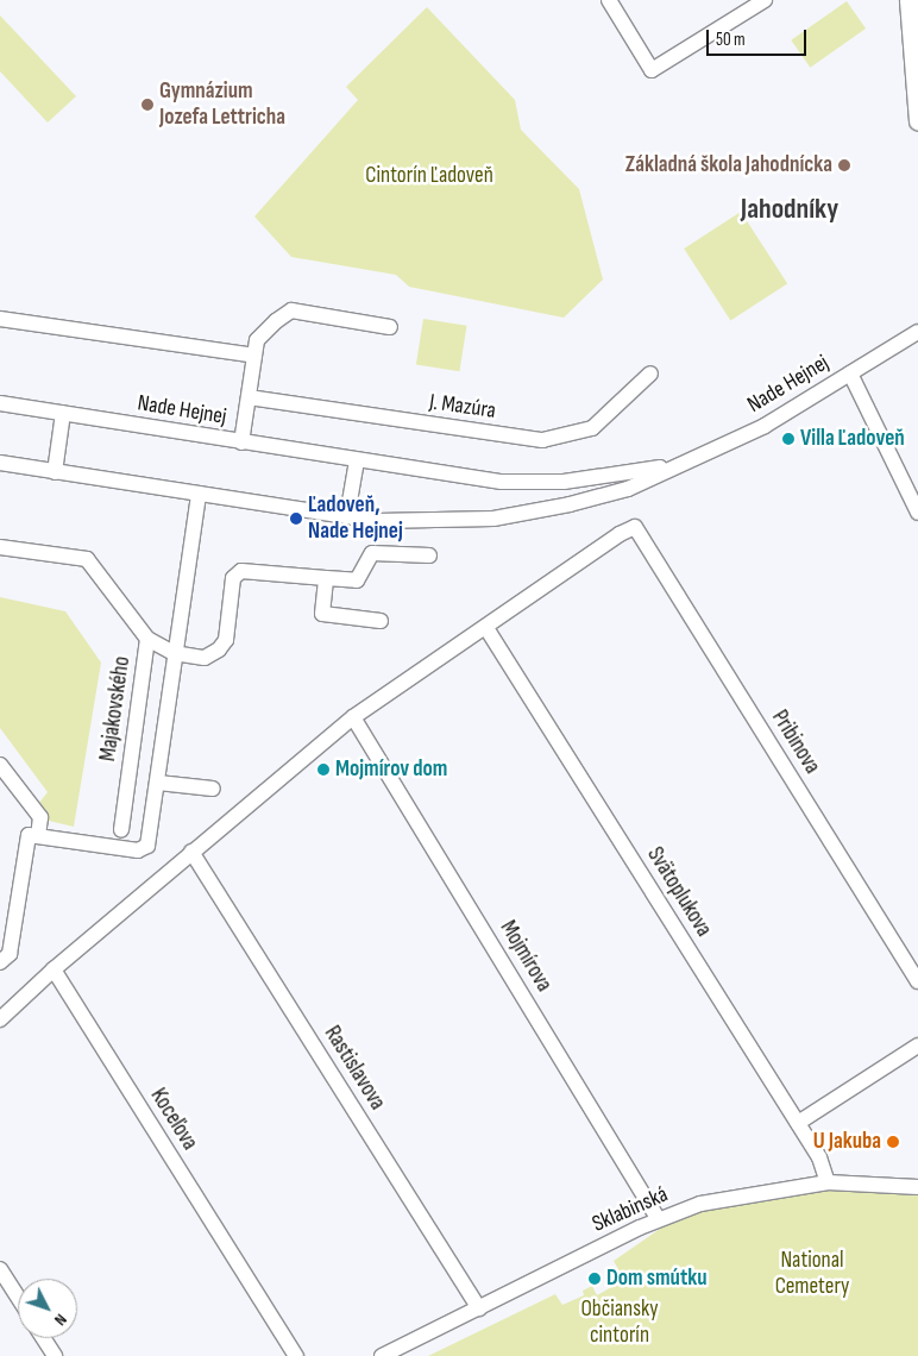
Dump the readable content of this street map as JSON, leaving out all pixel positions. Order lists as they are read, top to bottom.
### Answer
{
  "streets": {
    "street": [
      "Nade Hejnej",
      "J. Mazúra",
      "Majakovského",
      "Pribinova",
      "Svätoplukova",
      "Mojmírova",
      "Rastislavova",
      "Koceľova",
      "Sklabinská"
    ]
  },
  "crossings": [
    ["Pribinova", "Svätoplukova"],
    ["Svätoplukova", "Sklabinská"],
    ["Mojmírova", "Sklabinská"],
    ["Rastislavova", "Sklabinská"]
  ],
  "districts": ["Jahodníky"],
  "parks": ["Cintorín Ľadoveň", "National Cemetery", "Občiansky cintorín"],
  "places": [
    "Gymnázium Jozefa Lettricha",
    "Základná škola Jahodnícka",
    "Villa Ľadoveň",
    "Ľadoveň, Nade Hejnej",
    "Mojmírov dom",
    "U Jakuba",
    "Dom smútku"
  ],
  "scale_bar": "50 m",
  "north": "bottom right"
}
